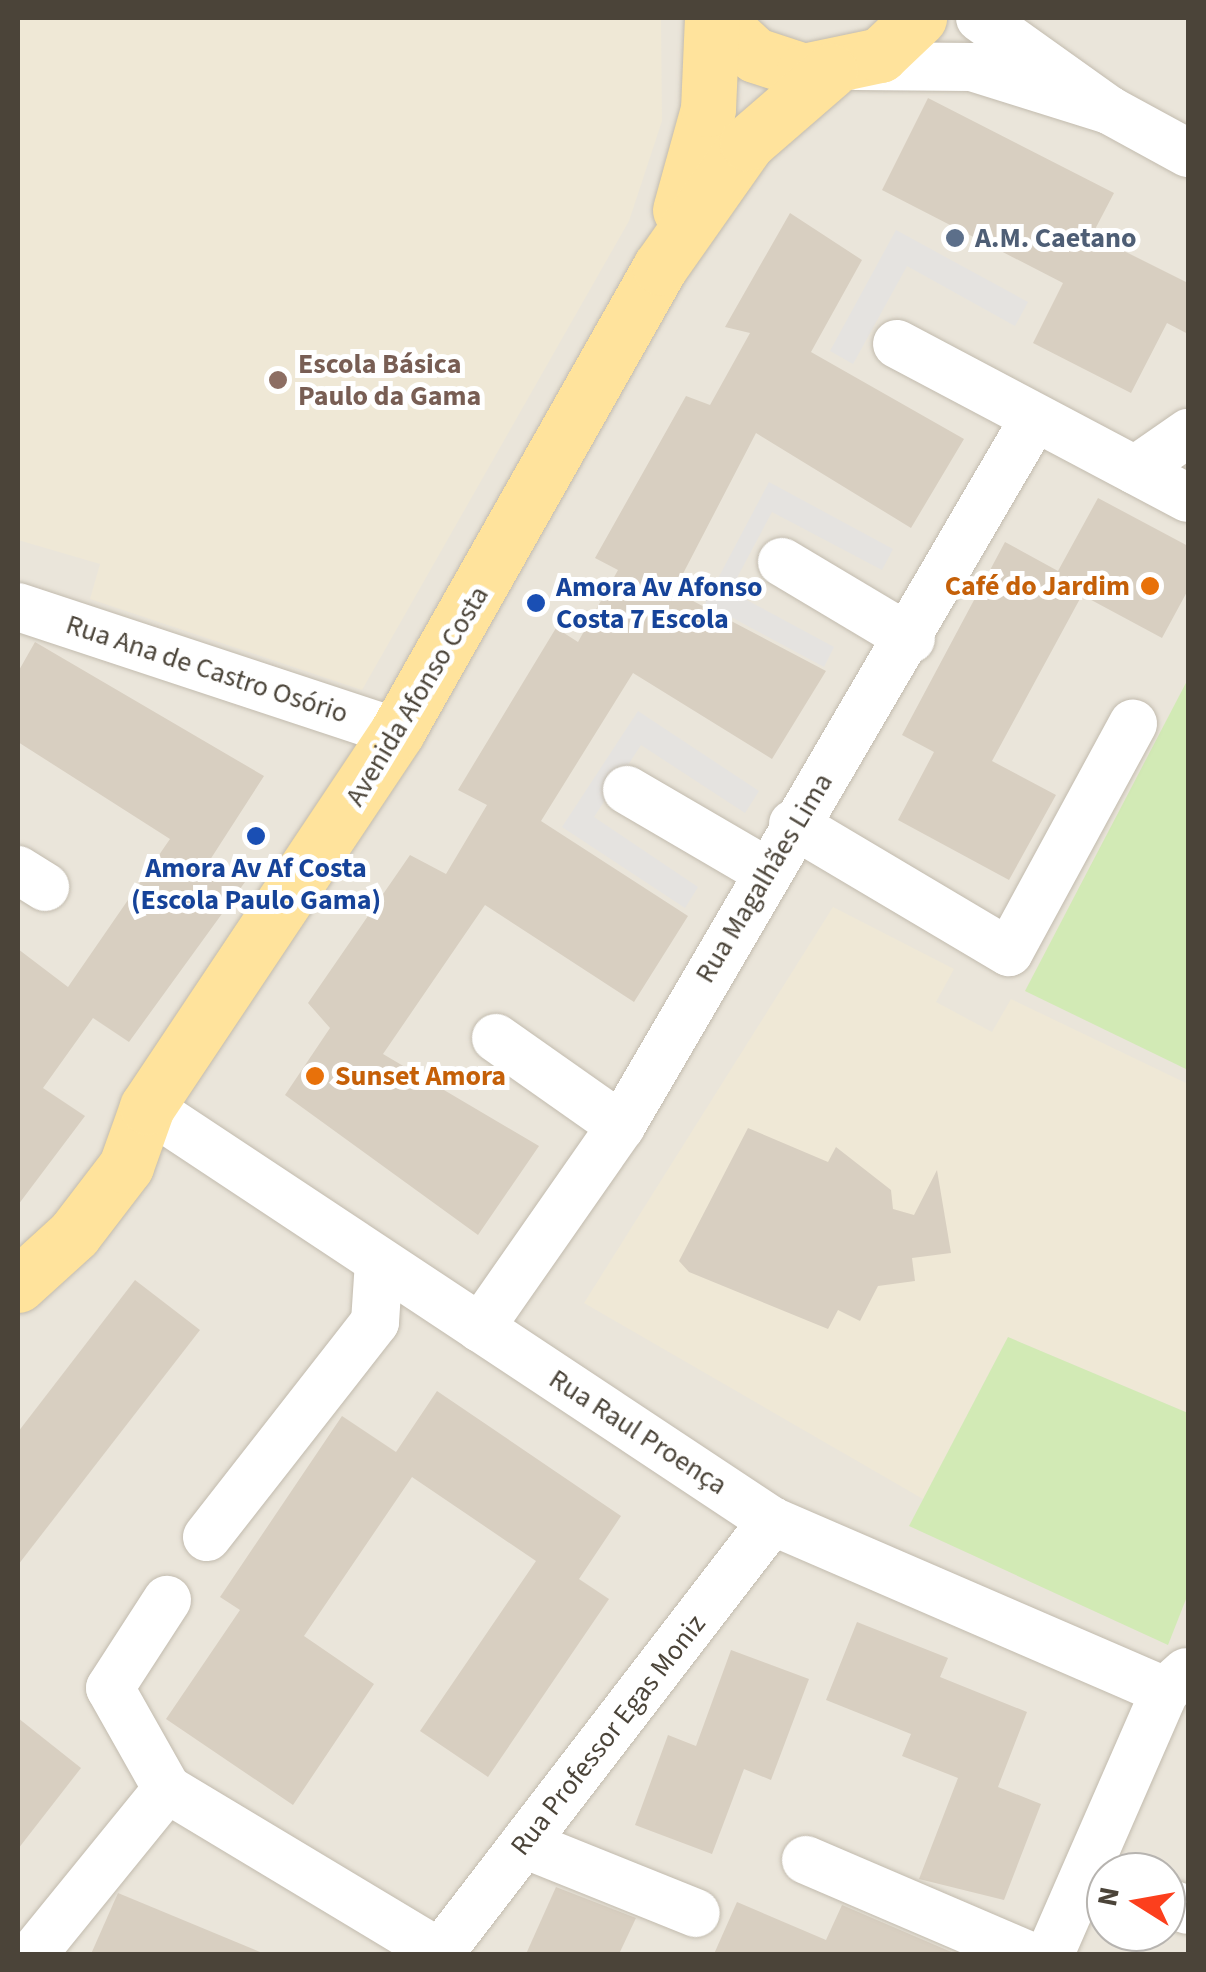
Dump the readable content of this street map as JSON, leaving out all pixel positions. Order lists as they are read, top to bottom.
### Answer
{
  "streets": {
    "main road": ["Avenida Afonso Costa"],
    "street": [
      "Rua Ana de Castro Osório",
      "Rua Magalhães Lima",
      "Rua Raul Proença",
      "Rua Professor Egas Moniz"
    ]
  },
  "crossings": [
    ["Rua Ana de Castro Osório", "Avenida Afonso Costa"],
    ["Avenida Afonso Costa", "Rua Raul Proença"],
    ["Rua Magalhães Lima", "Rua Raul Proença"],
    ["Rua Raul Proença", "Rua Professor Egas Moniz"]
  ],
  "places": [
    "A.M. Caetano",
    "Escola Básica Paulo da Gama",
    "Café do Jardim",
    "Amora Av Afonso Costa 7 Escola",
    "Amora Av Af Costa (Escola Paulo Gama)",
    "Sunset Amora"
  ],
  "north": "left"
}
